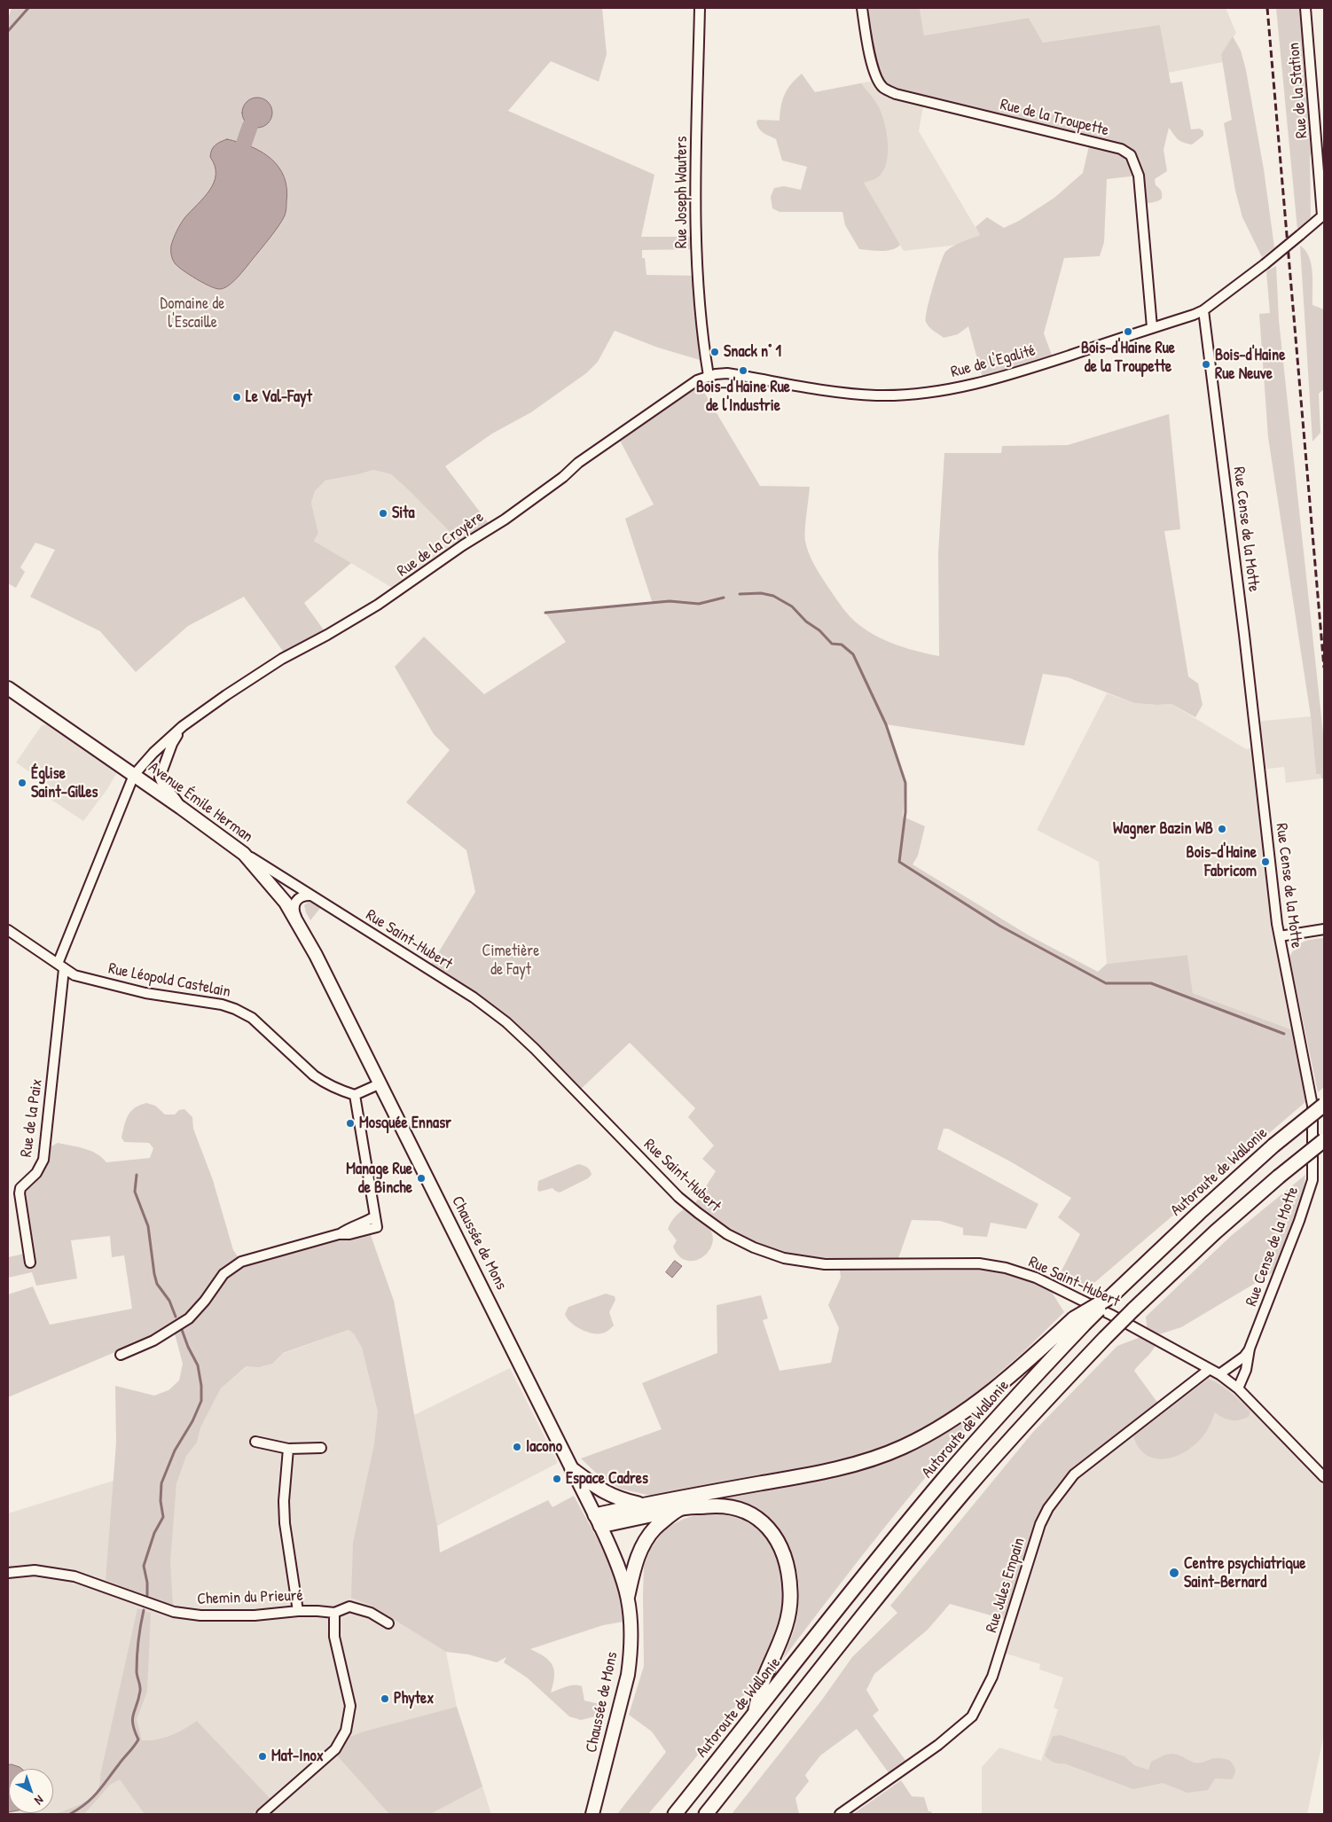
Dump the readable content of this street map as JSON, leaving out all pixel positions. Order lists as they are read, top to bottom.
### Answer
{
  "streets": {
    "highway": ["Autoroute de Wallonie"],
    "main road": ["Avenue Émile Herman", "Chaussée de Mons"],
    "street": [
      "Rue de la Station",
      "Rue de la Troupette",
      "Rue Joseph Wauters",
      "Rue de l'Egalité",
      "Rue Cense de la Motte",
      "Rue de la Croyère",
      "Rue Saint-Hubert",
      "Rue Léopold Castelain",
      "Rue de la Paix",
      "Rue Jules Empain",
      "Chemin du Prieuré"
    ]
  },
  "crossings": [
    ["Rue de la Station", "Rue de l'Egalité"],
    ["Rue de la Troupette", "Rue de l'Egalité"],
    ["Rue Joseph Wauters", "Rue de l'Egalité"],
    ["Rue Joseph Wauters", "Rue de la Croyère"],
    ["Rue de l'Egalité", "Rue Cense de la Motte"],
    ["Rue de l'Egalité", "Rue de la Croyère"],
    ["Rue Cense de la Motte", "Rue Saint-Hubert"],
    ["Rue de la Croyère", "Avenue Émile Herman"],
    ["Rue de la Croyère", "Rue de la Paix"],
    ["Avenue Émile Herman", "Rue Saint-Hubert"],
    ["Avenue Émile Herman", "Rue de la Paix"],
    ["Avenue Émile Herman", "Chaussée de Mons"],
    ["Rue Saint-Hubert", "Rue Jules Empain"],
    ["Rue Léopold Castelain", "Rue de la Paix"]
  ],
  "parks": ["Domaine de l'Escaille", "Cimetière de Fayt"],
  "places": [
    "Bois-d'Haine Rue de la Troupette",
    "Snack n° 1",
    "Bois-d'Haine Rue Neuve",
    "Bois-d'Haine Rue de l'Industrie",
    "Le Val-Fayt",
    "Sita",
    "Église Saint-Gilles",
    "Wagner Bazin WB",
    "Bois-d'Haine Fabricom",
    "Mosquée Ennasr",
    "Manage Rue de Binche",
    "Iacono",
    "Espace Cadres",
    "Centre psychiatrique Saint-Bernard",
    "Phytex",
    "Mat-Inox"
  ],
  "north": "bottom right"
}
